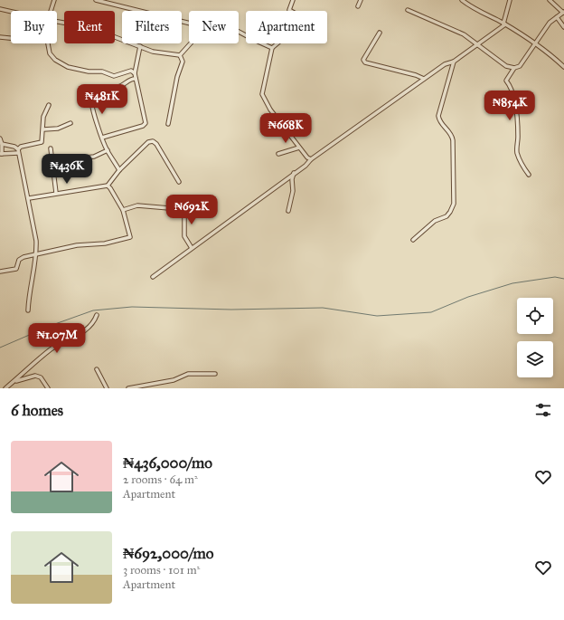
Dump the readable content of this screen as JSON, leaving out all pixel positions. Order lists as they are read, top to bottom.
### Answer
{
  "page": {
    "chip": [
      "Buy",
      "Rent",
      "Filters",
      "New",
      "Apartment"
    ],
    "price": [
      "₦481K",
      "₦854K",
      "₦668K",
      "₦436K",
      "₦692K",
      "₦1.07M"
    ],
    "heading": "6 homes",
    "list": [
      {
        "name": "₦436,000/mo",
        "note": "2 rooms · 64 m² · Apartment"
      },
      {
        "name": "₦692,000/mo",
        "note": "3 rooms · 101 m² · Apartment"
      }
    ]
  }
}
